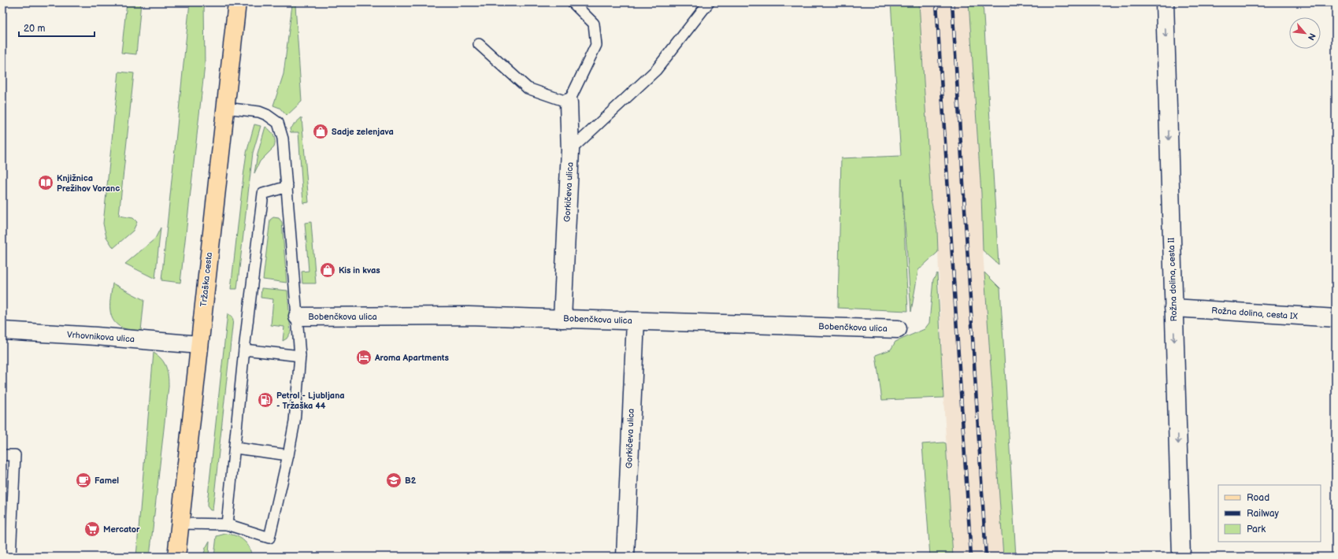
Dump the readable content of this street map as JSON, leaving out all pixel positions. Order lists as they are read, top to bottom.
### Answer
{
  "streets": {
    "main road": ["Tržaška cesta"],
    "street": [
      "Gorkičeva ulica",
      "Rožna dolina, cesta II",
      "Rožna dolina, cesta IX",
      "Bobenčkova ulica",
      "Vrhovnikova ulica"
    ]
  },
  "crossings": [
    ["Gorkičeva ulica", "Bobenčkova ulica"],
    ["Tržaška cesta", "Vrhovnikova ulica"],
    ["Rožna dolina, cesta II", "Rožna dolina, cesta IX"]
  ],
  "one_way": ["Rožna dolina, cesta II"],
  "places": {
    "shop": ["Sadje zelenjava", "Kis in kvas"],
    "library": ["Knjižnica Prežihov Voranc"],
    "hotel": ["Aroma Apartments"],
    "fuel station": ["Petrol - Ljubljana - Tržaška 44"],
    "cafe": ["Famel"],
    "school or university": ["B2"],
    "supermarket": ["Mercator"]
  },
  "legend": ["Road", "Railway", "Park"],
  "scale_bar": "20 m",
  "north": "bottom right"
}
